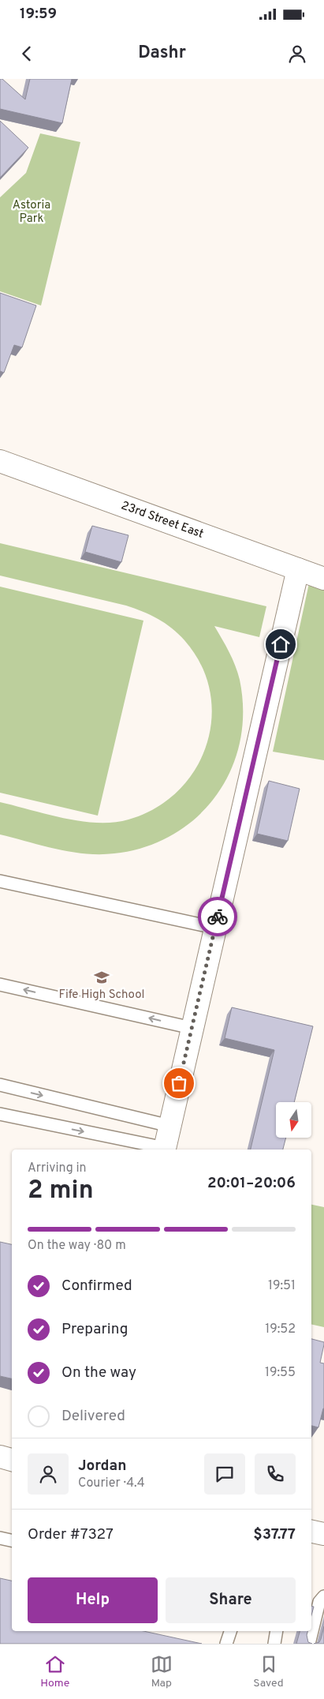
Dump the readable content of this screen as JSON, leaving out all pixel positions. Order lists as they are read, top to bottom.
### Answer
{
  "streets": {
    "street": ["23rd Street East"]
  },
  "parks": ["Astoria Park"],
  "places": {
    "school or university": ["Fife High School"]
  },
  "north": "bottom",
  "page": {
    "status": "19:59",
    "header": "Dashr",
    "heading": ["2 min", "Arriving in", "20:01–20:06"],
    "panel": [
      "Jordan",
      "Courier · 4.4",
      "Order #7327",
      "$37.77"
    ],
    "bar": "On the way · 80 m",
    "list": [
      ["Confirmed", "19:51"],
      ["Preparing", "19:52"],
      ["On the way", "19:55"],
      "Delivered"
    ],
    "buttons": ["Help", "Share"],
    "tabs": ["Home", "Map", "Saved"]
  }
}
